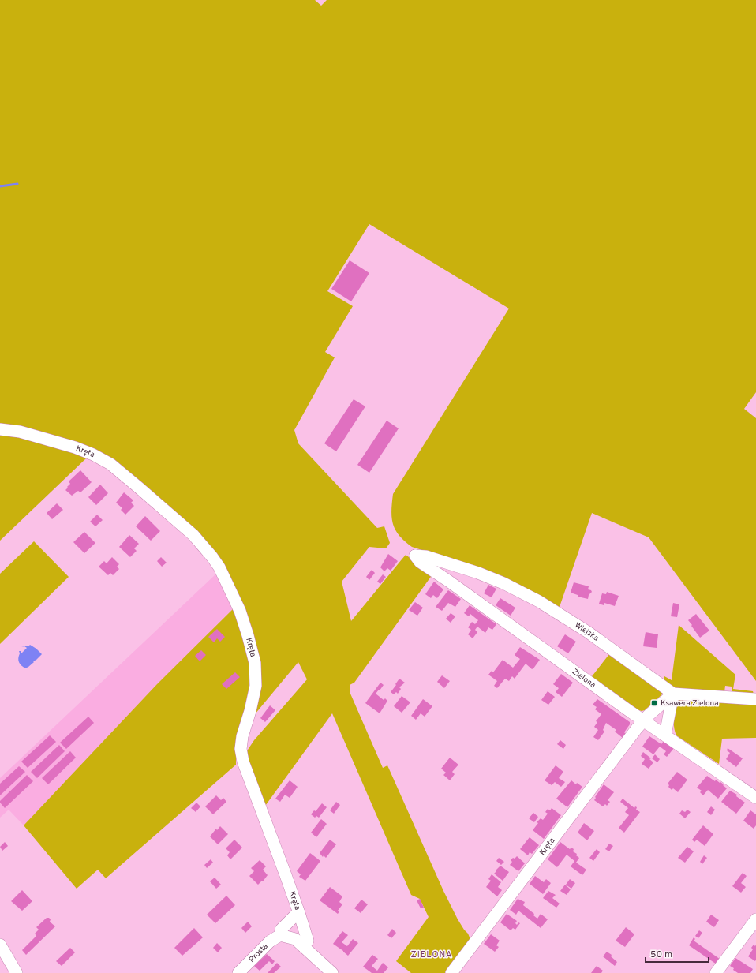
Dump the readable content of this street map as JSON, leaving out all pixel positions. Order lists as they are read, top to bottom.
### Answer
{
  "streets": {
    "street": [
      "Kręta",
      "Wiejska",
      "Zielona",
      "Prosta"
    ]
  },
  "crossings": [
    ["Kręta", "Wiejska"],
    ["Kręta", "Zielona"],
    ["Kręta", "Prosta"],
    ["Wiejska", "Zielona"]
  ],
  "districts": ["ZIELONA"],
  "places": {
    "transit": ["Ksawera Zielona"]
  },
  "scale_bar": "50 m"
}
